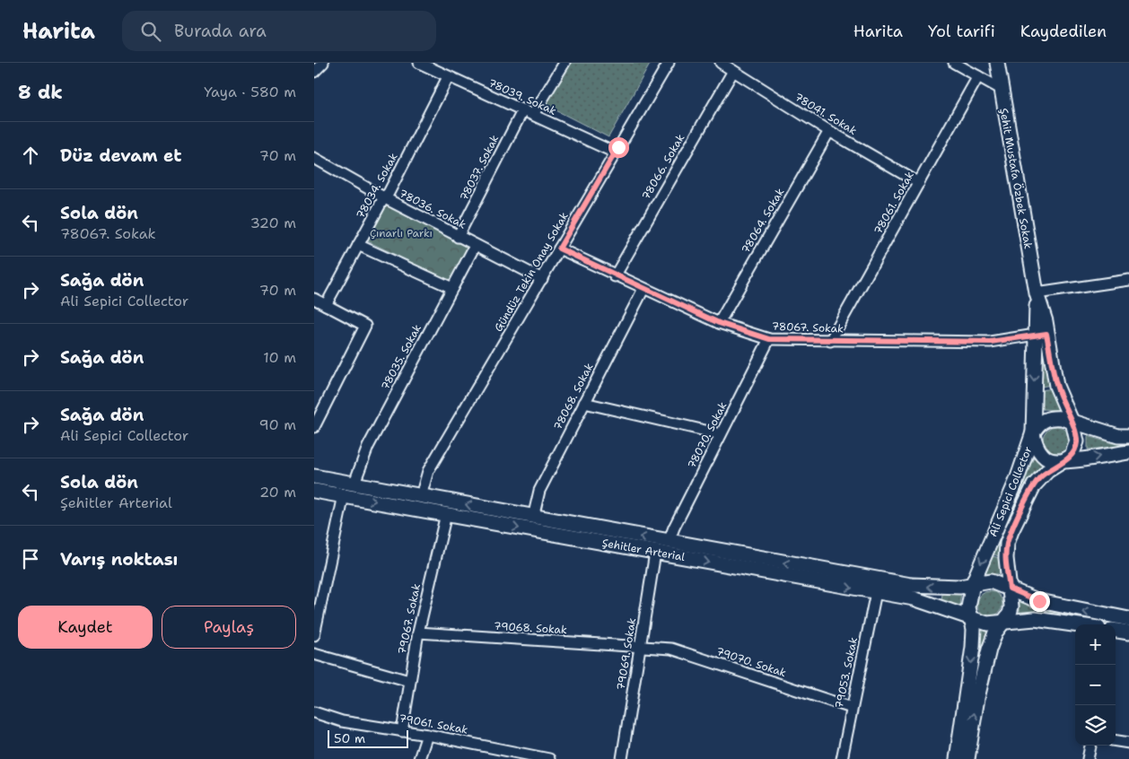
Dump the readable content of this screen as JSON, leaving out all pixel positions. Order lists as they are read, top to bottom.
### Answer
{
  "streets": {
    "main road": ["Şehit Mustafa Özbek Sokak", "Ali Sepici Collector", "Şehitler Arterial"],
    "street": [
      "78039. Sokak",
      "78041. Sokak",
      "78066. Sokak",
      "78037. Sokak",
      "78034. Sokak",
      "78061. Sokak",
      "78036. Sokak",
      "78064. Sokak",
      "Gündüz Tekin Onay Sokak",
      "78067. Sokak",
      "78035. Sokak",
      "78068. Sokak",
      "78070. Sokak",
      "79067. Sokak",
      "79068. Sokak",
      "79069. Sokak",
      "79070. Sokak",
      "79053. Sokak",
      "79061. Sokak"
    ]
  },
  "crossings": [
    ["78039. Sokak", "78037. Sokak"],
    ["78039. Sokak", "78034. Sokak"],
    ["78039. Sokak", "Gündüz Tekin Onay Sokak"],
    ["78041. Sokak", "78066. Sokak"],
    ["78041. Sokak", "78061. Sokak"],
    ["78041. Sokak", "78064. Sokak"],
    ["78066. Sokak", "78067. Sokak"],
    ["78037. Sokak", "78036. Sokak"],
    ["Şehit Mustafa Özbek Sokak", "Ali Sepici Collector"],
    ["78034. Sokak", "78036. Sokak"],
    ["78061. Sokak", "78067. Sokak"],
    ["78036. Sokak", "Gündüz Tekin Onay Sokak"],
    ["78036. Sokak", "78035. Sokak"],
    ["78064. Sokak", "78067. Sokak"],
    ["Gündüz Tekin Onay Sokak", "78067. Sokak"],
    ["Gündüz Tekin Onay Sokak", "Şehitler Arterial"],
    ["78067. Sokak", "78068. Sokak"],
    ["78067. Sokak", "78070. Sokak"],
    ["78067. Sokak", "Ali Sepici Collector"],
    ["78035. Sokak", "Şehitler Arterial"],
    ["78068. Sokak", "Şehitler Arterial"],
    ["78070. Sokak", "Şehitler Arterial"],
    ["Ali Sepici Collector", "Şehitler Arterial"],
    ["Şehitler Arterial", "79067. Sokak"],
    ["Şehitler Arterial", "79069. Sokak"],
    ["Şehitler Arterial", "79053. Sokak"],
    ["79067. Sokak", "79068. Sokak"],
    ["79067. Sokak", "79061. Sokak"],
    ["79068. Sokak", "79069. Sokak"],
    ["79068. Sokak", "79070. Sokak"],
    ["79069. Sokak", "79070. Sokak"],
    ["79070. Sokak", "79053. Sokak"]
  ],
  "parks": ["Çınarlı Parkı"],
  "scale_bar": "50 m",
  "page": {
    "header": "Harita",
    "search": "Burada ara",
    "nav": ["Harita", "Yol tarifi", "Kaydedilen"],
    "heading": ["8 dk", "Yaya · 580 m"],
    "list": [
      ["Düz devam et", "70 m"],
      ["Sola dön", "78067. Sokak", "320 m"],
      ["Sağa dön", "Ali Sepici Collector", "70 m"],
      ["Sağa dön", "10 m"],
      ["Sağa dön", "Ali Sepici Collector", "90 m"],
      ["Sola dön", "Şehitler Arterial", "20 m"],
      "Varış noktası"
    ],
    "buttons": ["Kaydet", "Paylaş"],
    "map_buttons": ["+", "−"],
    "scale": "50 m"
  }
}
